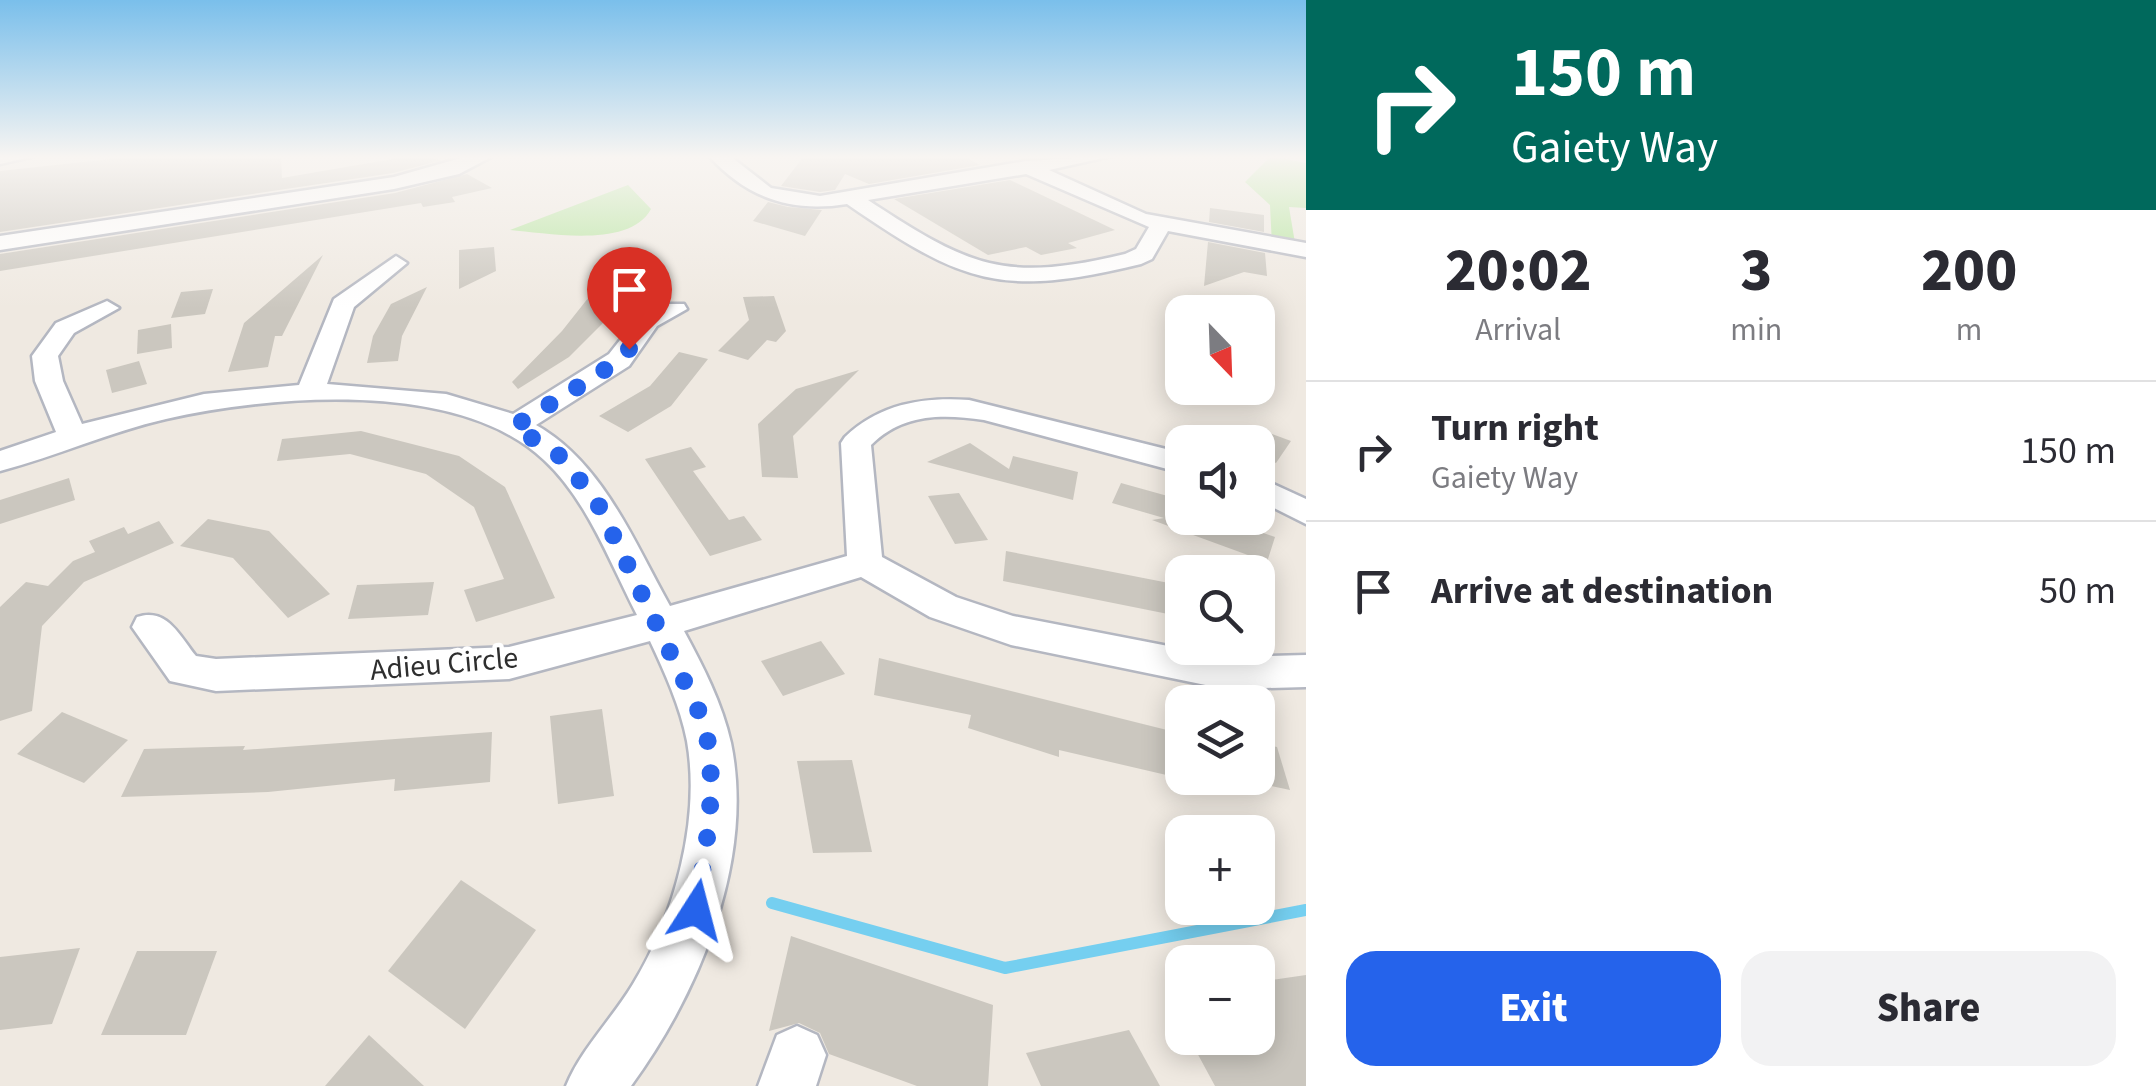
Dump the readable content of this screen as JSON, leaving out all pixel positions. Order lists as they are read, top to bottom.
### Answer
{
  "streets": {
    "street": ["Adieu Circle"]
  },
  "north": "bottom right",
  "page": {
    "turn": ["150 m", "Gaiety Way"],
    "eta": [
      "20:02",
      "Arrival",
      "3",
      "min",
      "200",
      "m"
    ],
    "map_buttons": ["+", "−"],
    "list": [
      {
        "name": "Turn right",
        "note": "Gaiety Way",
        "value": "150 m"
      },
      {
        "name": "Arrive at destination",
        "value": "50 m"
      }
    ],
    "buttons": ["Exit", "Share"]
  }
}
